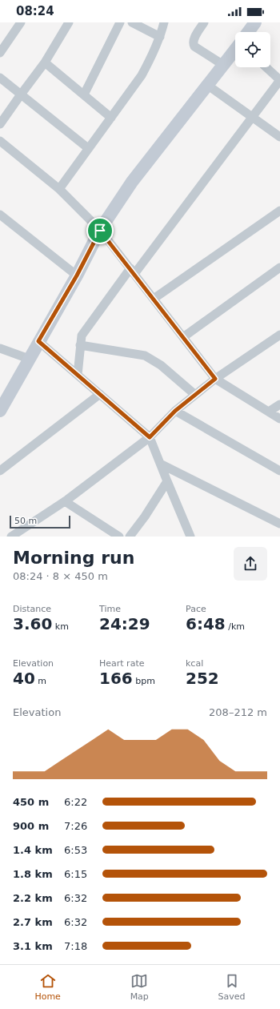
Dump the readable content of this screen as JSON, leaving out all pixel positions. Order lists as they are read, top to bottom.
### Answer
{
  "scale_bar": "50 m",
  "page": {
    "status": "08:24",
    "scale": "50 m",
    "heading": ["Morning run", "08:24 · 8 × 450 m"],
    "stats": [
      ["Distance", "3.60 km"],
      ["Time", "24:29"],
      ["Pace", "6:48 /km"],
      ["Elevation", "40 m"],
      ["Heart rate", "166 bpm"],
      ["kcal", "252"]
    ],
    "chart": ["Elevation", "208–212 m"],
    "list": [
      {
        "name": "450 m",
        "note": "6:22"
      },
      {
        "name": "900 m",
        "note": "7:26"
      },
      {
        "name": "1.4 km",
        "note": "6:53"
      },
      {
        "name": "1.8 km",
        "note": "6:15"
      },
      {
        "name": "2.2 km",
        "note": "6:32"
      },
      {
        "name": "2.7 km",
        "note": "6:32"
      },
      {
        "name": "3.1 km",
        "note": "7:18"
      }
    ],
    "tabs": ["Home", "Map", "Saved"]
  }
}
